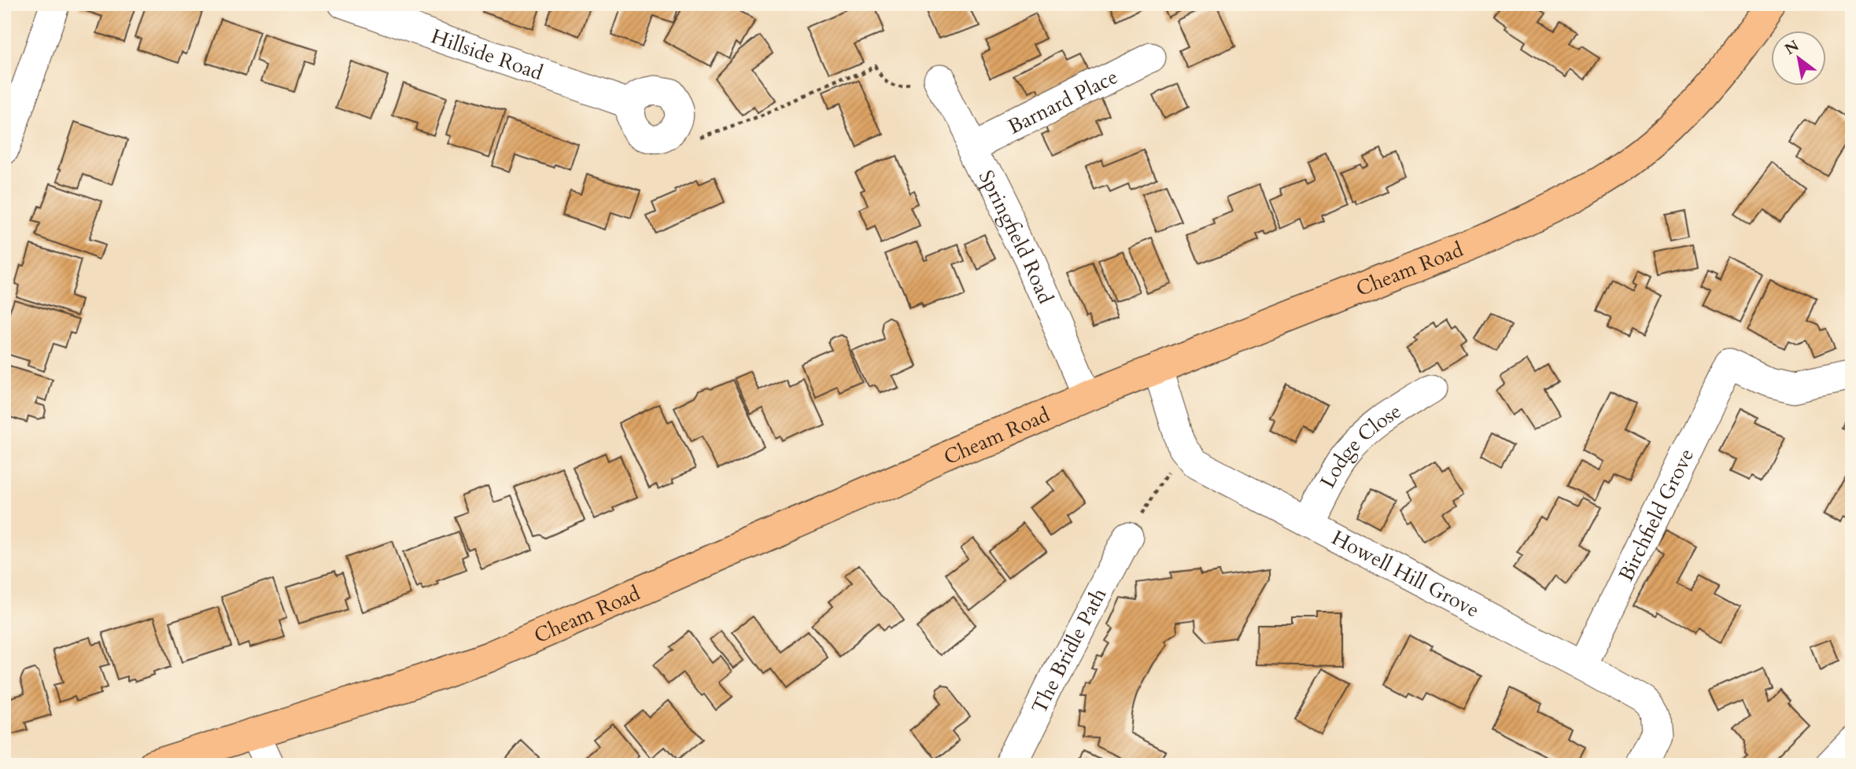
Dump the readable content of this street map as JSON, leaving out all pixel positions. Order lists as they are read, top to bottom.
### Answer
{
  "streets": {
    "highway": ["Cheam Road"],
    "street": [
      "Hillside Road",
      "Barnard Place",
      "Springfield Road",
      "Lodge Close",
      "Birchfield Grove",
      "Howell Hill Grove",
      "The Bridle Path"
    ]
  },
  "crossings": [
    ["Barnard Place", "Springfield Road"],
    ["Springfield Road", "Cheam Road"],
    ["Cheam Road", "Howell Hill Grove"],
    ["Lodge Close", "Howell Hill Grove"],
    ["Birchfield Grove", "Howell Hill Grove"]
  ],
  "north": "top left"
}
